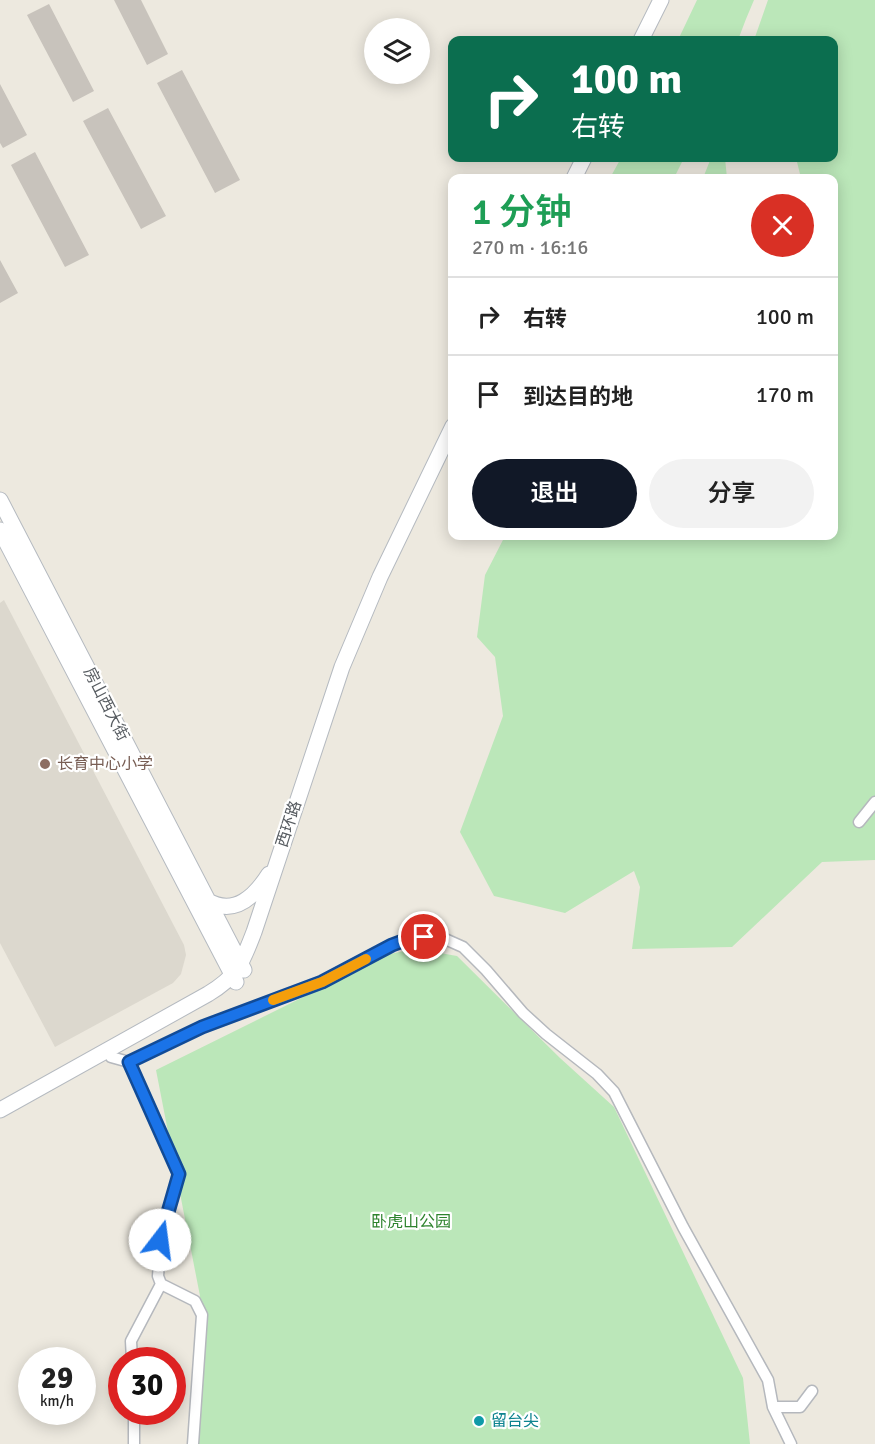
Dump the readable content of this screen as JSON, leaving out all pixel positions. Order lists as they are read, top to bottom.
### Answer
{
  "streets": {
    "main road": ["房山西大街", "西环路"]
  },
  "crossings": [
    ["房山西大街", "西环路"]
  ],
  "parks": ["卧虎山公园"],
  "places": ["长育中心小学", "留台尖"],
  "page": {
    "turn": ["100 m", "右转"],
    "heading": ["1 分钟", "270 m · 16:16"],
    "list": [
      {
        "name": "右转",
        "value": "100 m"
      },
      {
        "name": "到达目的地",
        "value": "170 m"
      }
    ],
    "buttons": ["退出", "分享"],
    "speed": "29 km/h",
    "limit": "30"
  }
}
